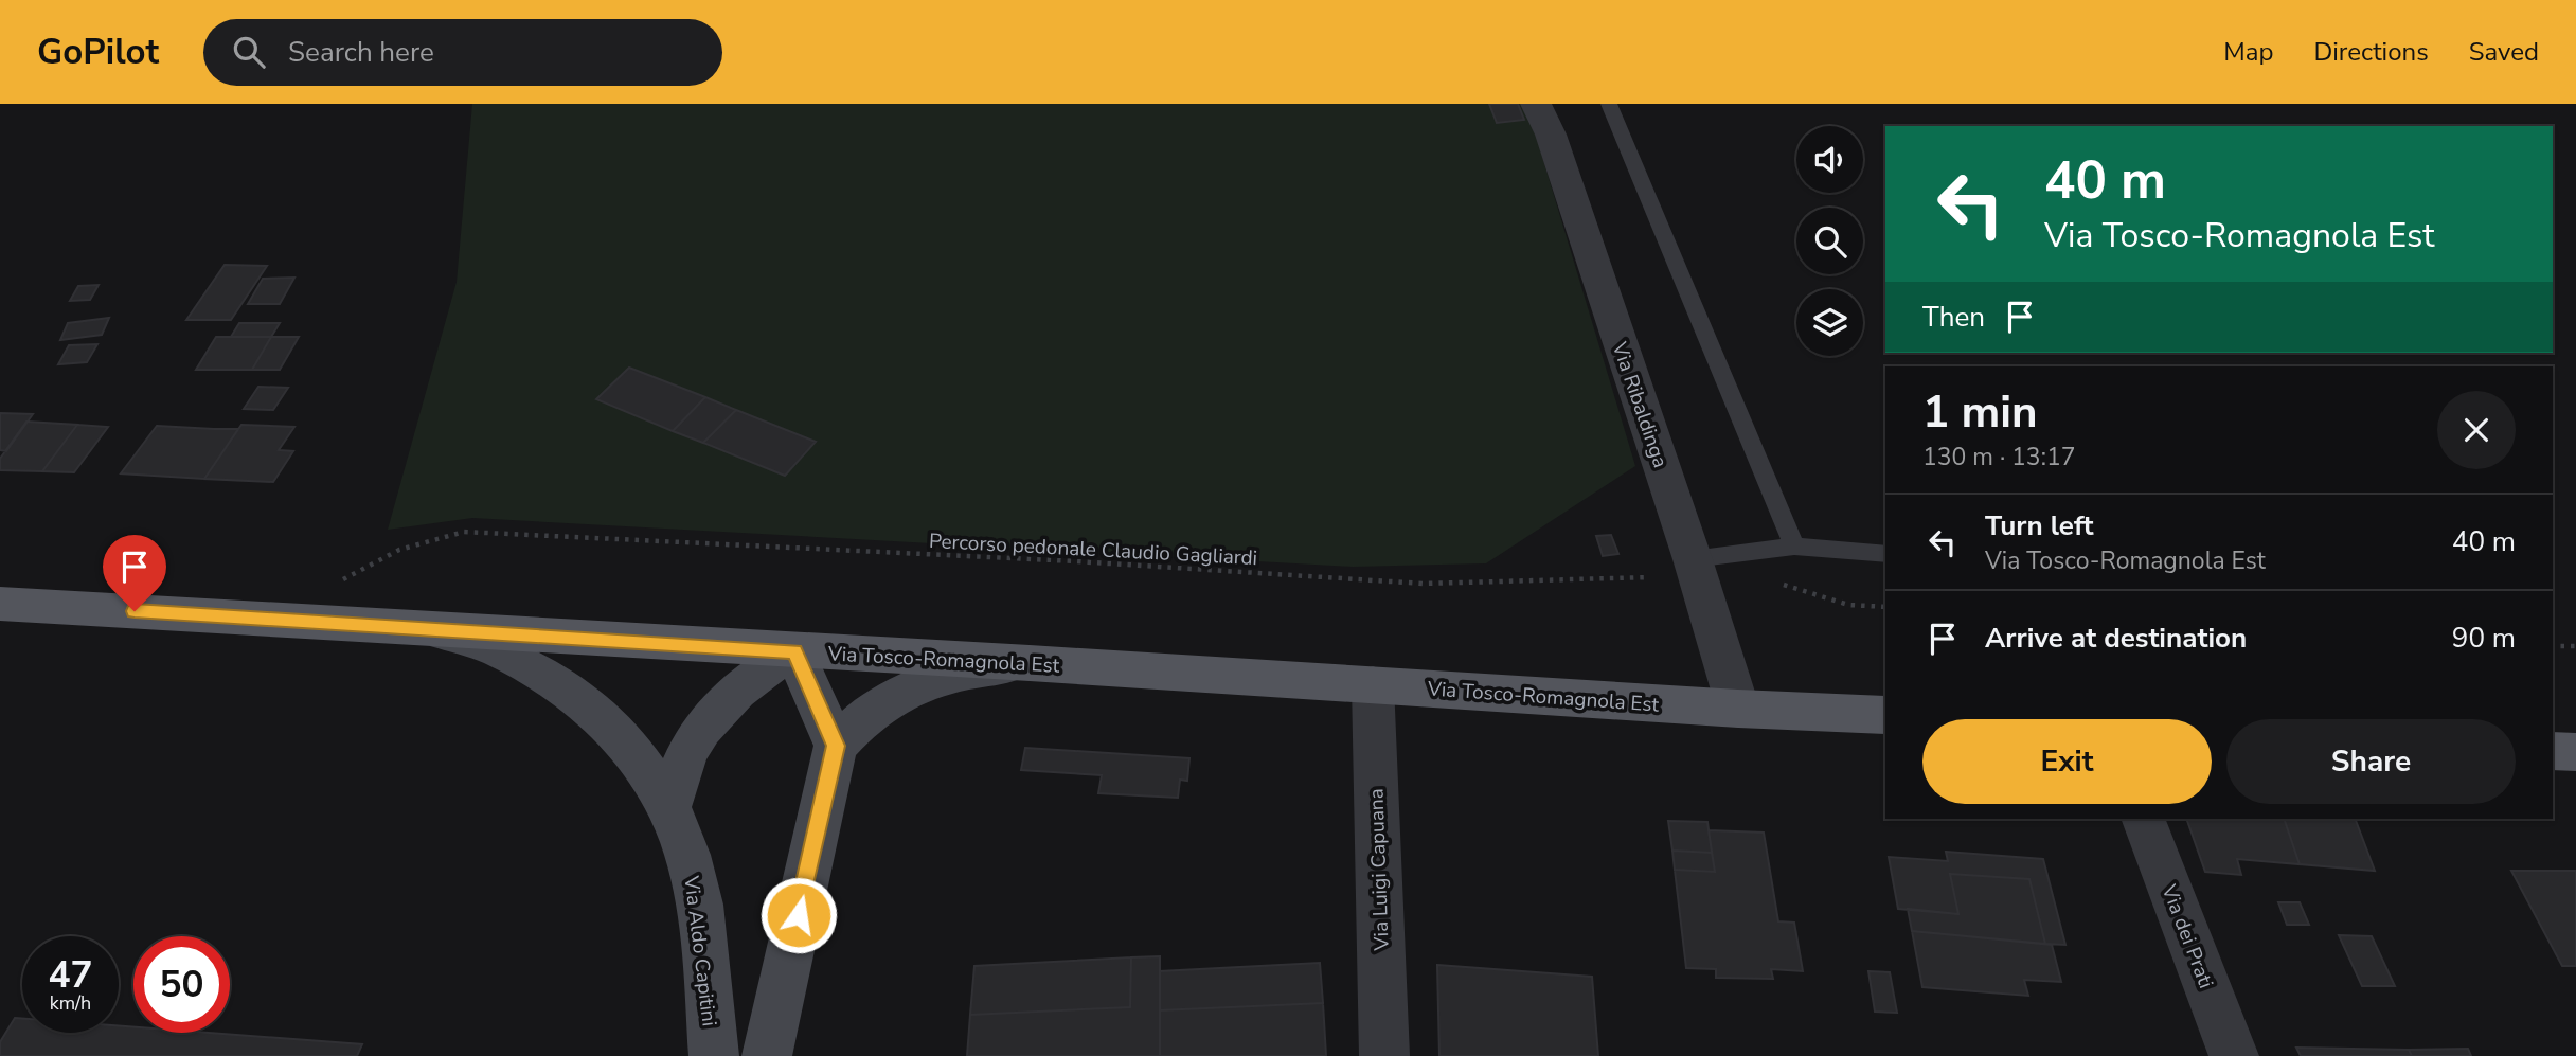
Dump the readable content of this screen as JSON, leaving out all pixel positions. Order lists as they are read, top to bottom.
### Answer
{
  "streets": {
    "main road": ["Via Tosco-Romagnola Est", "Via Aldo Capitini"],
    "street": ["Via Ribaldinga", "Via Luigi Capuana", "Via dei Prati"],
    "path": ["Percorso pedonale Claudio Gagliardi"]
  },
  "crossings": [
    ["Via Ribaldinga", "Percorso pedonale Claudio Gagliardi"],
    ["Via Ribaldinga", "Via Tosco-Romagnola Est"],
    ["Via Tosco-Romagnola Est", "Via Luigi Capuana"],
    ["Via Tosco-Romagnola Est", "Via Aldo Capitini"]
  ],
  "page": {
    "header": "GoPilot",
    "search": "Search here",
    "nav": ["Map", "Directions", "Saved"],
    "turn": ["40 m", "Via Tosco-Romagnola Est"],
    "then": "Then",
    "heading": ["1 min", "130 m · 13:17"],
    "list": [
      {
        "name": "Turn left",
        "note": "Via Tosco-Romagnola Est",
        "value": "40 m"
      },
      {
        "name": "Arrive at destination",
        "value": "90 m"
      }
    ],
    "buttons": ["Exit", "Share"],
    "speed": "47 km/h",
    "limit": "50"
  }
}
